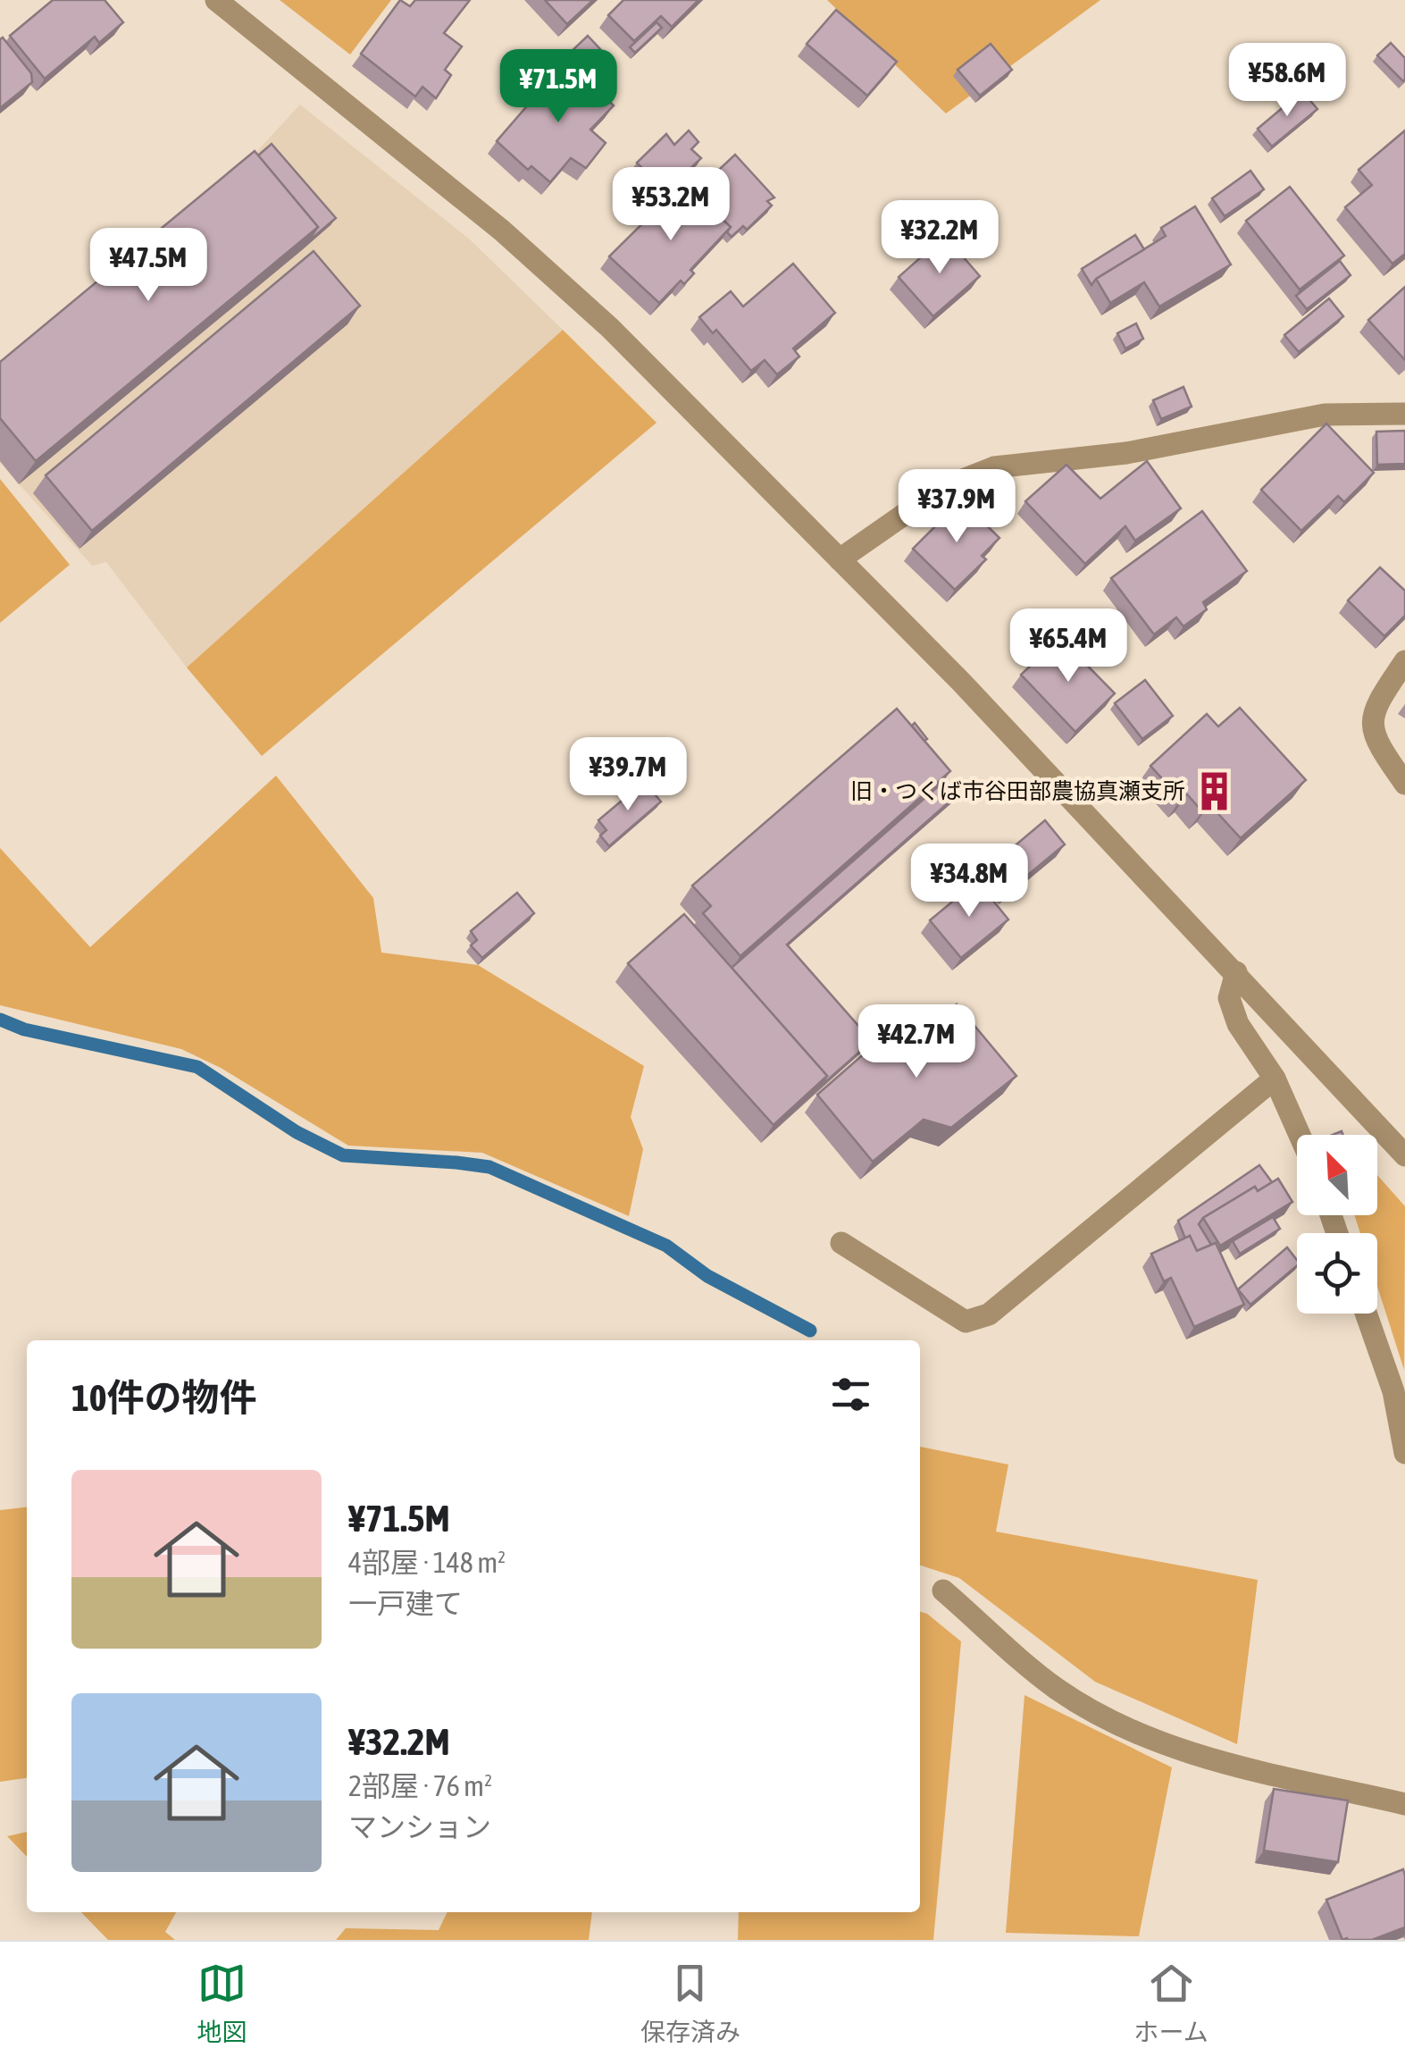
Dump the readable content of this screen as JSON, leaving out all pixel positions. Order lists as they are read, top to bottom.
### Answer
{
  "places": {
    "building": ["旧・つくば市谷田部農協真瀬支所"]
  },
  "north": "top left",
  "page": {
    "price": [
      "¥58.6M",
      "¥71.5M",
      "¥53.2M",
      "¥32.2M",
      "¥47.5M",
      "¥37.9M",
      "¥65.4M",
      "¥39.7M",
      "¥34.8M",
      "¥42.7M"
    ],
    "heading": "10件の物件",
    "list": [
      {
        "name": "¥71.5M",
        "note": "4部屋 · 148 m² · 一戸建て"
      },
      {
        "name": "¥32.2M",
        "note": "2部屋 · 76 m² · マンション"
      }
    ],
    "tabs": ["地図", "保存済み", "ホーム"]
  }
}
